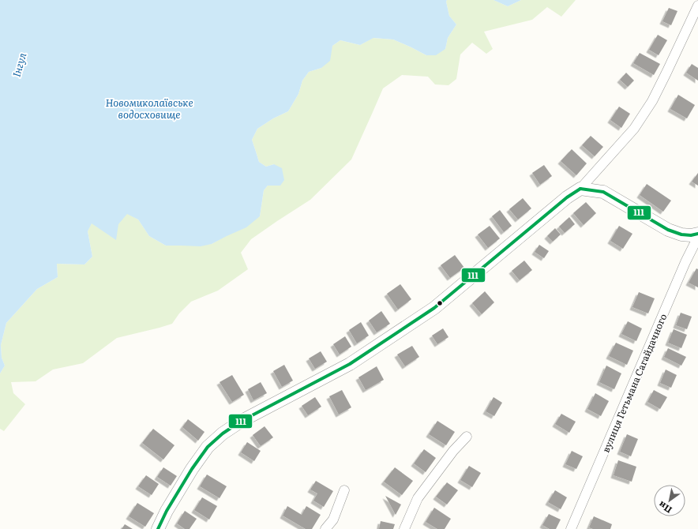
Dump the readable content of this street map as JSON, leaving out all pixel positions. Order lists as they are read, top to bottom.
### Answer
{
  "streets": {
    "street": ["вулиця Гетьмана Сагайдачного"]
  },
  "water": ["Інгул", "Новомиколаївське водосховище"],
  "lines": ["transit line 111"],
  "north": "bottom left"
}
